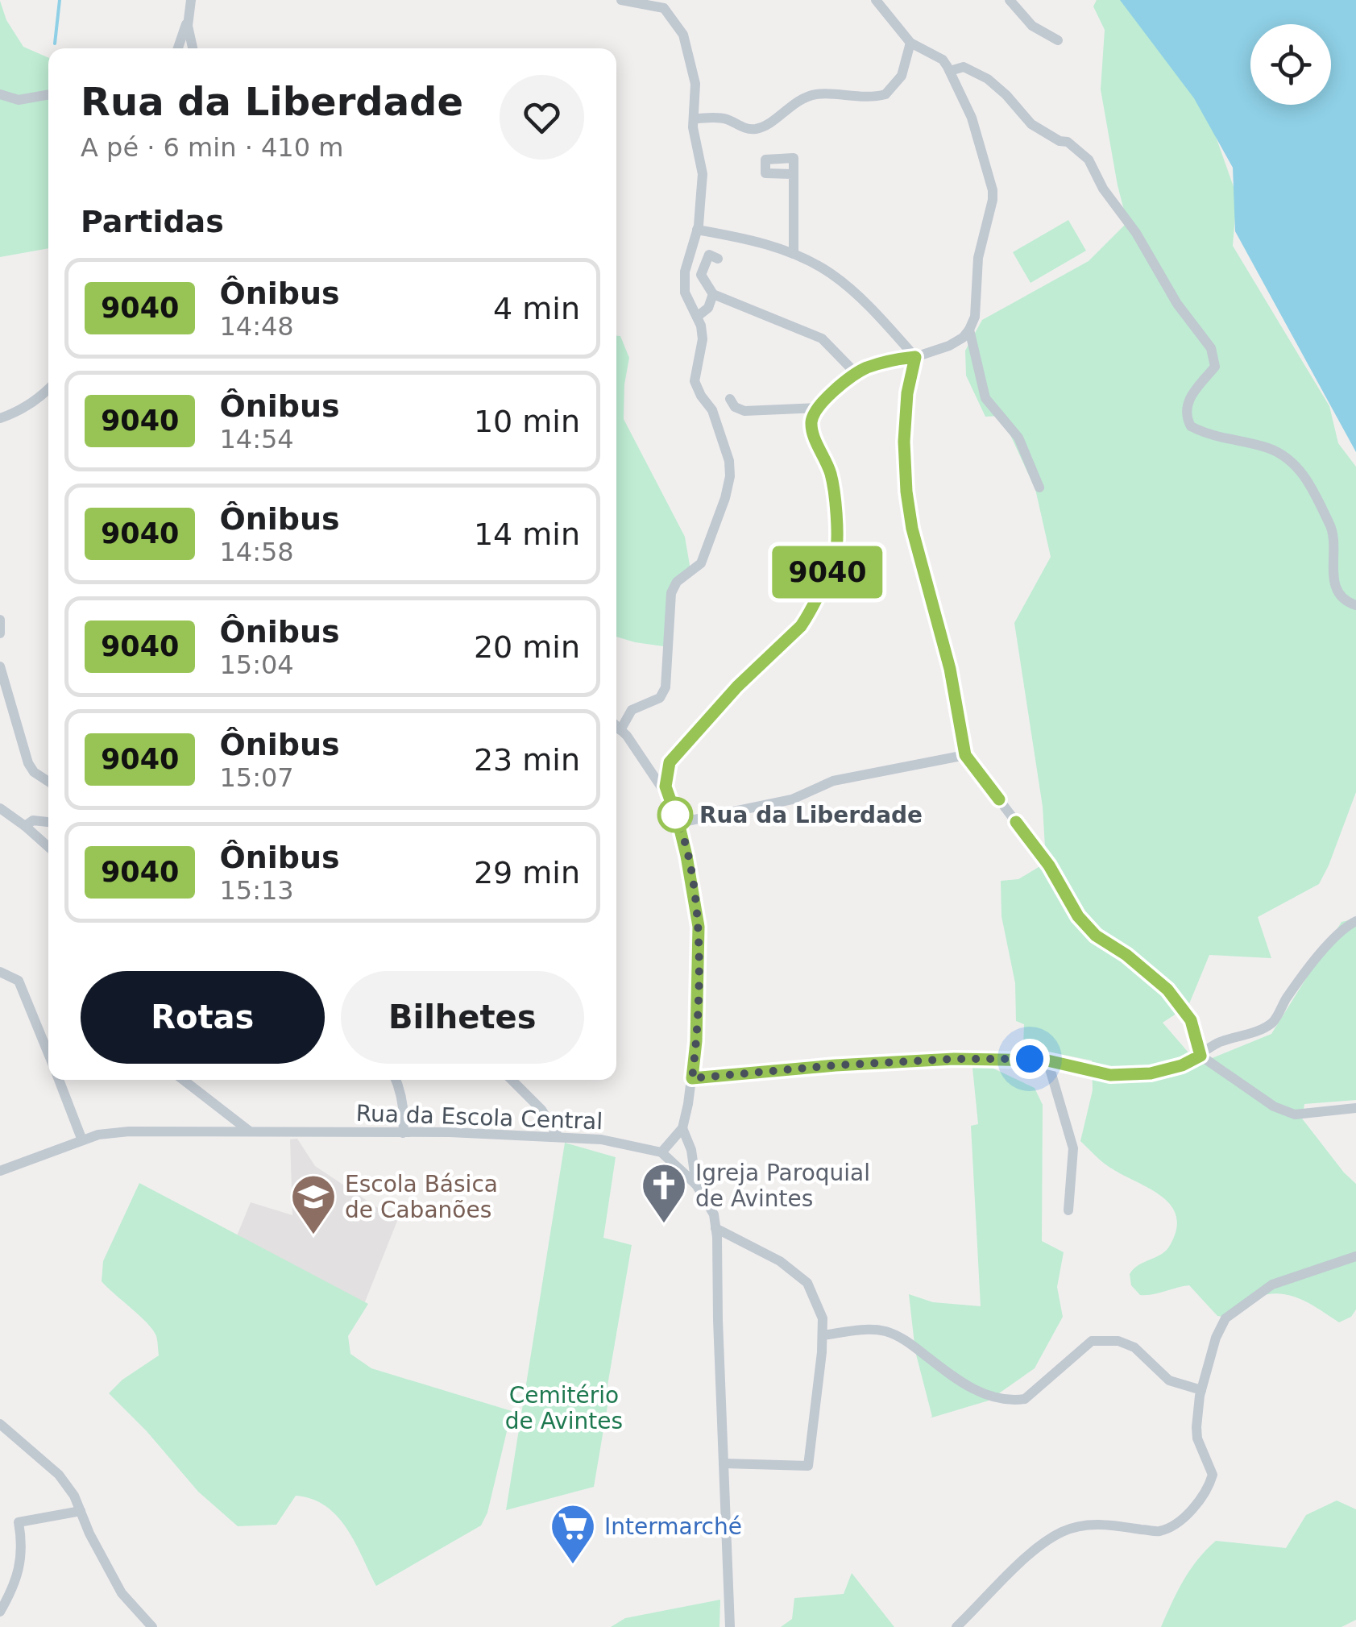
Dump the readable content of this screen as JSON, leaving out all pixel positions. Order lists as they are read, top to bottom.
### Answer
{
  "streets": {
    "street": ["Rua da Escola Central"]
  },
  "parks": ["Cemitério de Avintes"],
  "places": {
    "other": ["Rua da Liberdade"],
    "church": ["Igreja Paroquial de Avintes"],
    "school or university": ["Escola Básica de Cabanões"],
    "supermarket": ["Intermarché"]
  },
  "lines": ["bus line 9040"],
  "page": {
    "on_map": "9040",
    "heading": [
      ["Rua da Liberdade", "A pé · 6 min · 410 m"],
      "Partidas"
    ],
    "list": [
      {
        "mark": "9040",
        "name": "Ônibus",
        "note": "14:48",
        "value": "4 min"
      },
      {
        "mark": "9040",
        "name": "Ônibus",
        "note": "14:54",
        "value": "10 min"
      },
      {
        "mark": "9040",
        "name": "Ônibus",
        "note": "14:58",
        "value": "14 min"
      },
      {
        "mark": "9040",
        "name": "Ônibus",
        "note": "15:04",
        "value": "20 min"
      },
      {
        "mark": "9040",
        "name": "Ônibus",
        "note": "15:07",
        "value": "23 min"
      },
      {
        "mark": "9040",
        "name": "Ônibus",
        "note": "15:13",
        "value": "29 min"
      }
    ],
    "buttons": ["Rotas", "Bilhetes"]
  }
}
